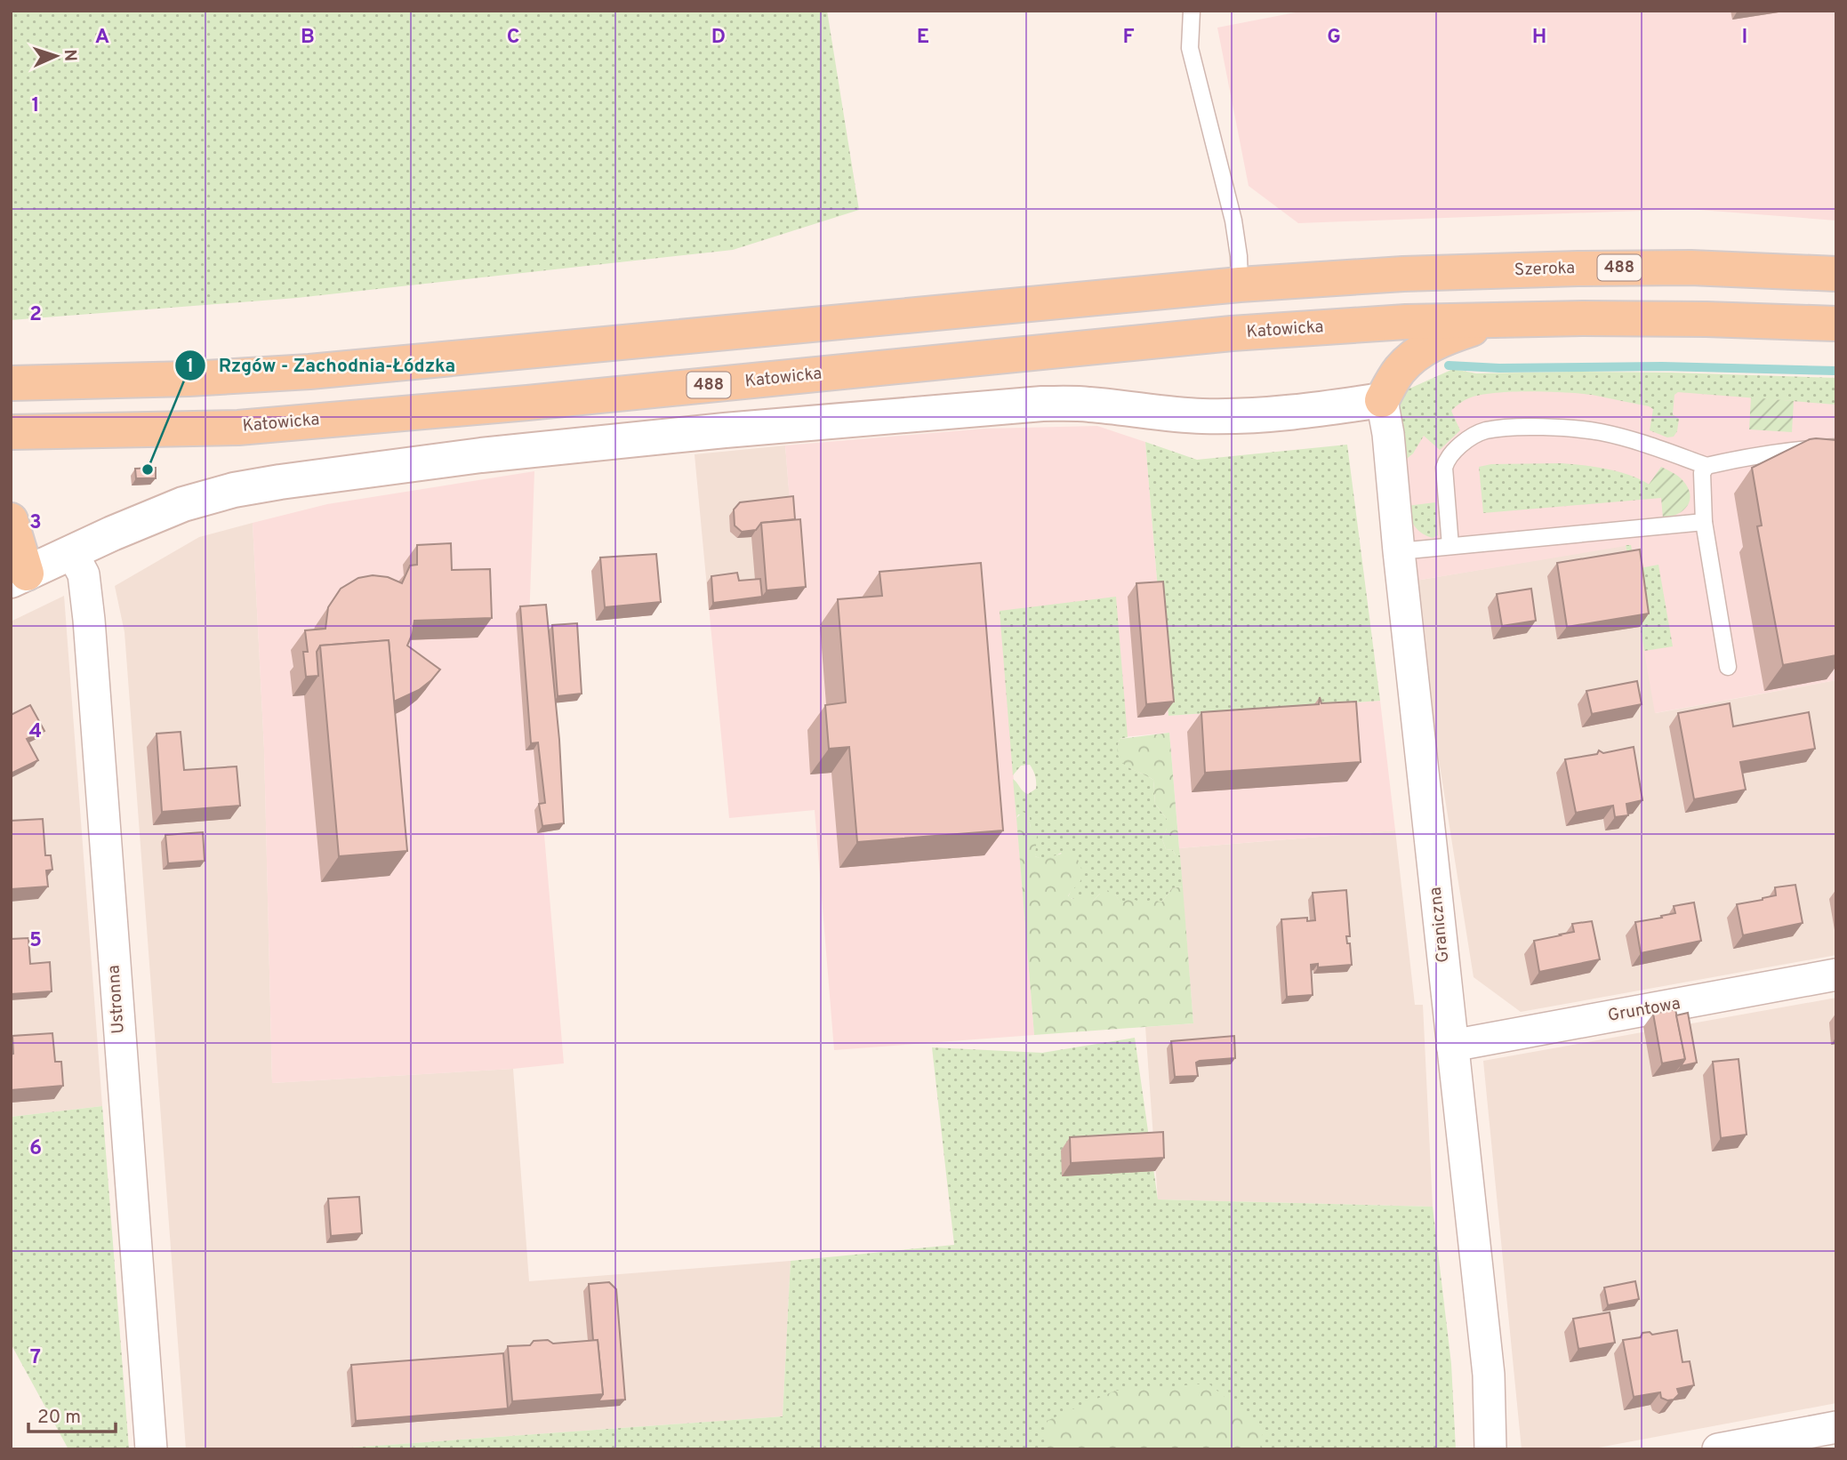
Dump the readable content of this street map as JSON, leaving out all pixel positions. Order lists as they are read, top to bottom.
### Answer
{
  "streets": {
    "main road": ["488", "Szeroka", "Katowicka"],
    "street": ["Graniczna", "Ustronna", "Gruntowa"]
  },
  "crossings": [
    ["488", "Szeroka"],
    ["488", "Katowicka"],
    ["Graniczna", "Gruntowa"]
  ],
  "places": ["Rzgów - Zachodnia-Łódzka"],
  "scale_bar": "20 m",
  "north": "right",
  "grid": {
    "columns": [
      "A",
      "B",
      "C",
      "D",
      "E",
      "F",
      "G",
      "H",
      "I"
    ],
    "rows": [
      "1",
      "2",
      "3",
      "4",
      "5",
      "6",
      "7"
    ]
  }
}
